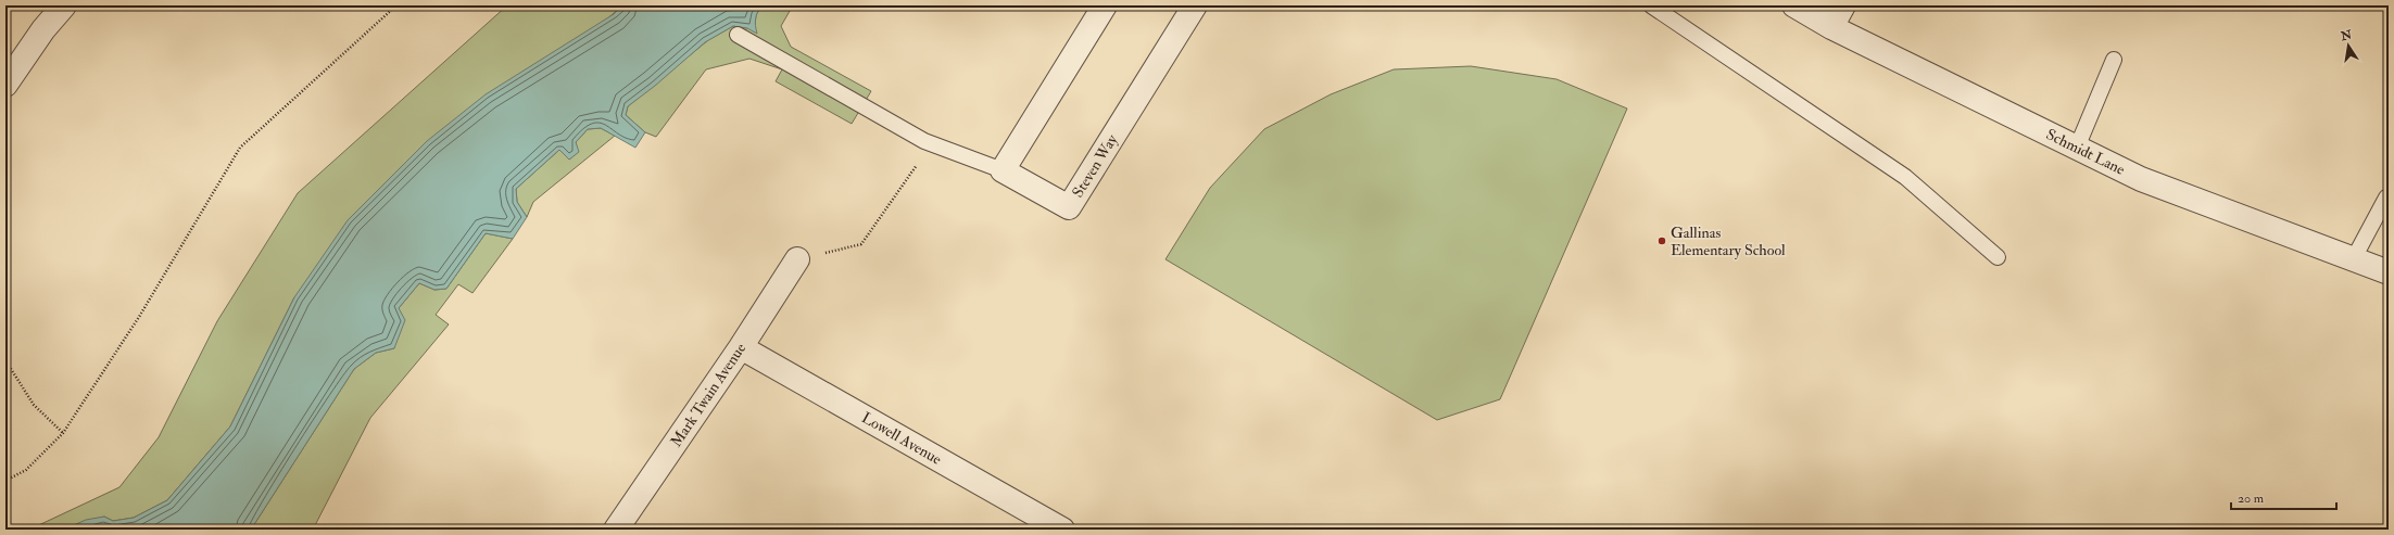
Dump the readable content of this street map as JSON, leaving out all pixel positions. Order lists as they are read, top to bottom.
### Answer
{
  "streets": {
    "street": [
      "Schmidt Lane",
      "Steven Way",
      "Mark Twain Avenue",
      "Lowell Avenue"
    ]
  },
  "crossings": [
    ["Mark Twain Avenue", "Lowell Avenue"]
  ],
  "places": ["Gallinas Elementary School"],
  "scale_bar": "20 m",
  "north": "top"
}
